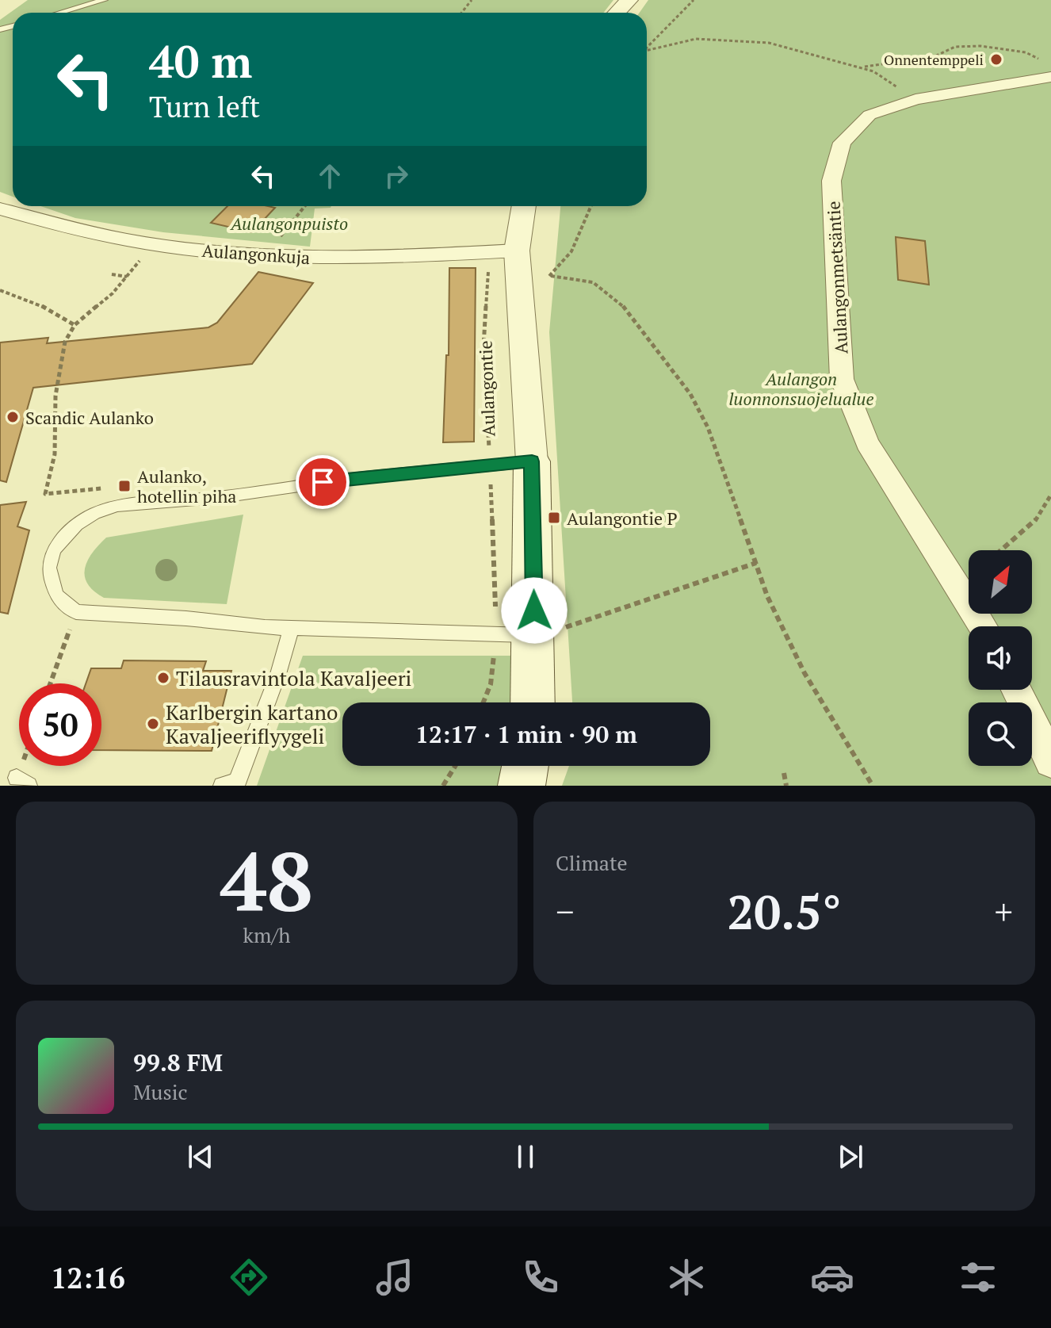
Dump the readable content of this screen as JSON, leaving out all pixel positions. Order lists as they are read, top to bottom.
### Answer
{
  "streets": {
    "street": ["Aulangonkuja", "Aulangonmetsäntie"],
    "path": ["Aulangontie"]
  },
  "crossings": [
    ["Aulangonkuja", "Aulangontie"]
  ],
  "parks": ["Aulangonpuisto", "Aulangon luonnonsuojelualue"],
  "places": {
    "other": [
      "Onnentemppeli",
      "Scandic Aulanko",
      "Tilausravintola Kavaljeeri",
      "Karlbergin kartano Kavaljeeriflyygeli"
    ],
    "transit": ["Aulanko, hotellin piha", "Aulangontie P"]
  },
  "north": "top right",
  "page": {
    "turn": ["40 m", "Turn left"],
    "limit": "50",
    "trip": "12:17 · 1 min · 90 m",
    "tile": [
      ["48", "km/h"],
      "Climate"
    ],
    "heat": ["−", "20.5°", "+"],
    "song": ["99.8 FM", "Music"],
    "tabs": "12:16"
  }
}
